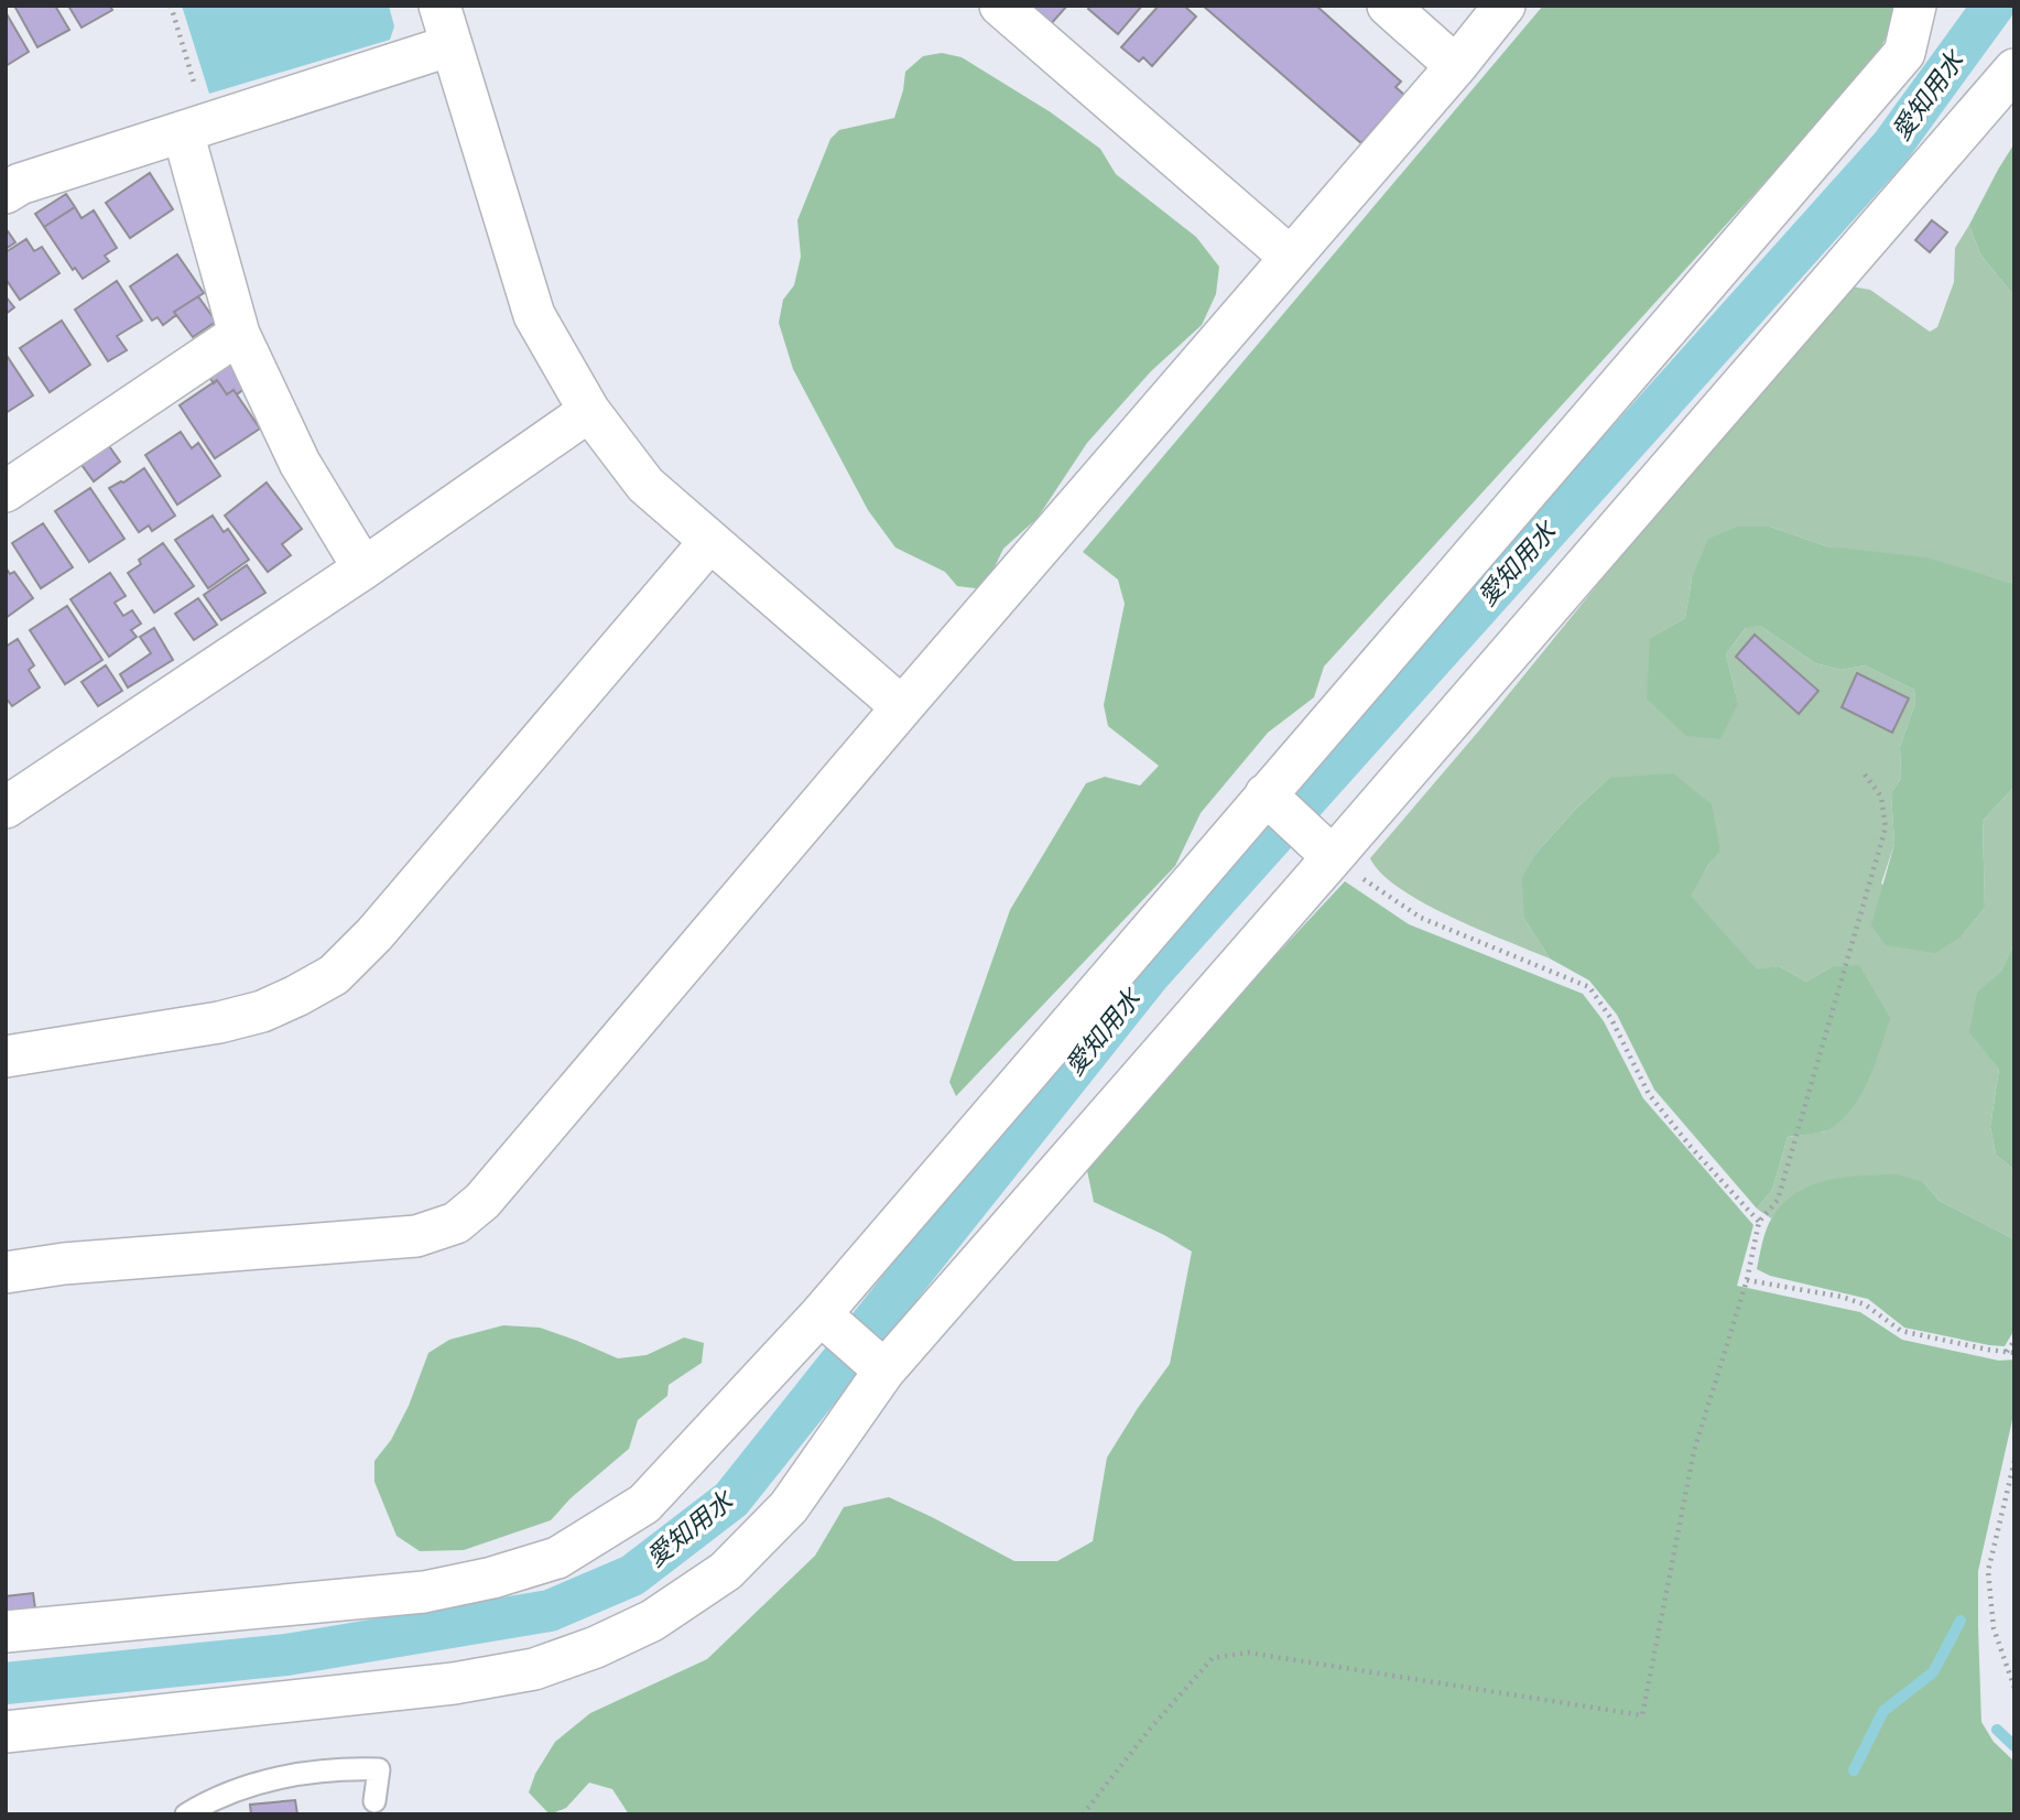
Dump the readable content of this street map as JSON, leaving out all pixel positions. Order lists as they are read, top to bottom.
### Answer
{
  "water": ["愛知用水"]
}
